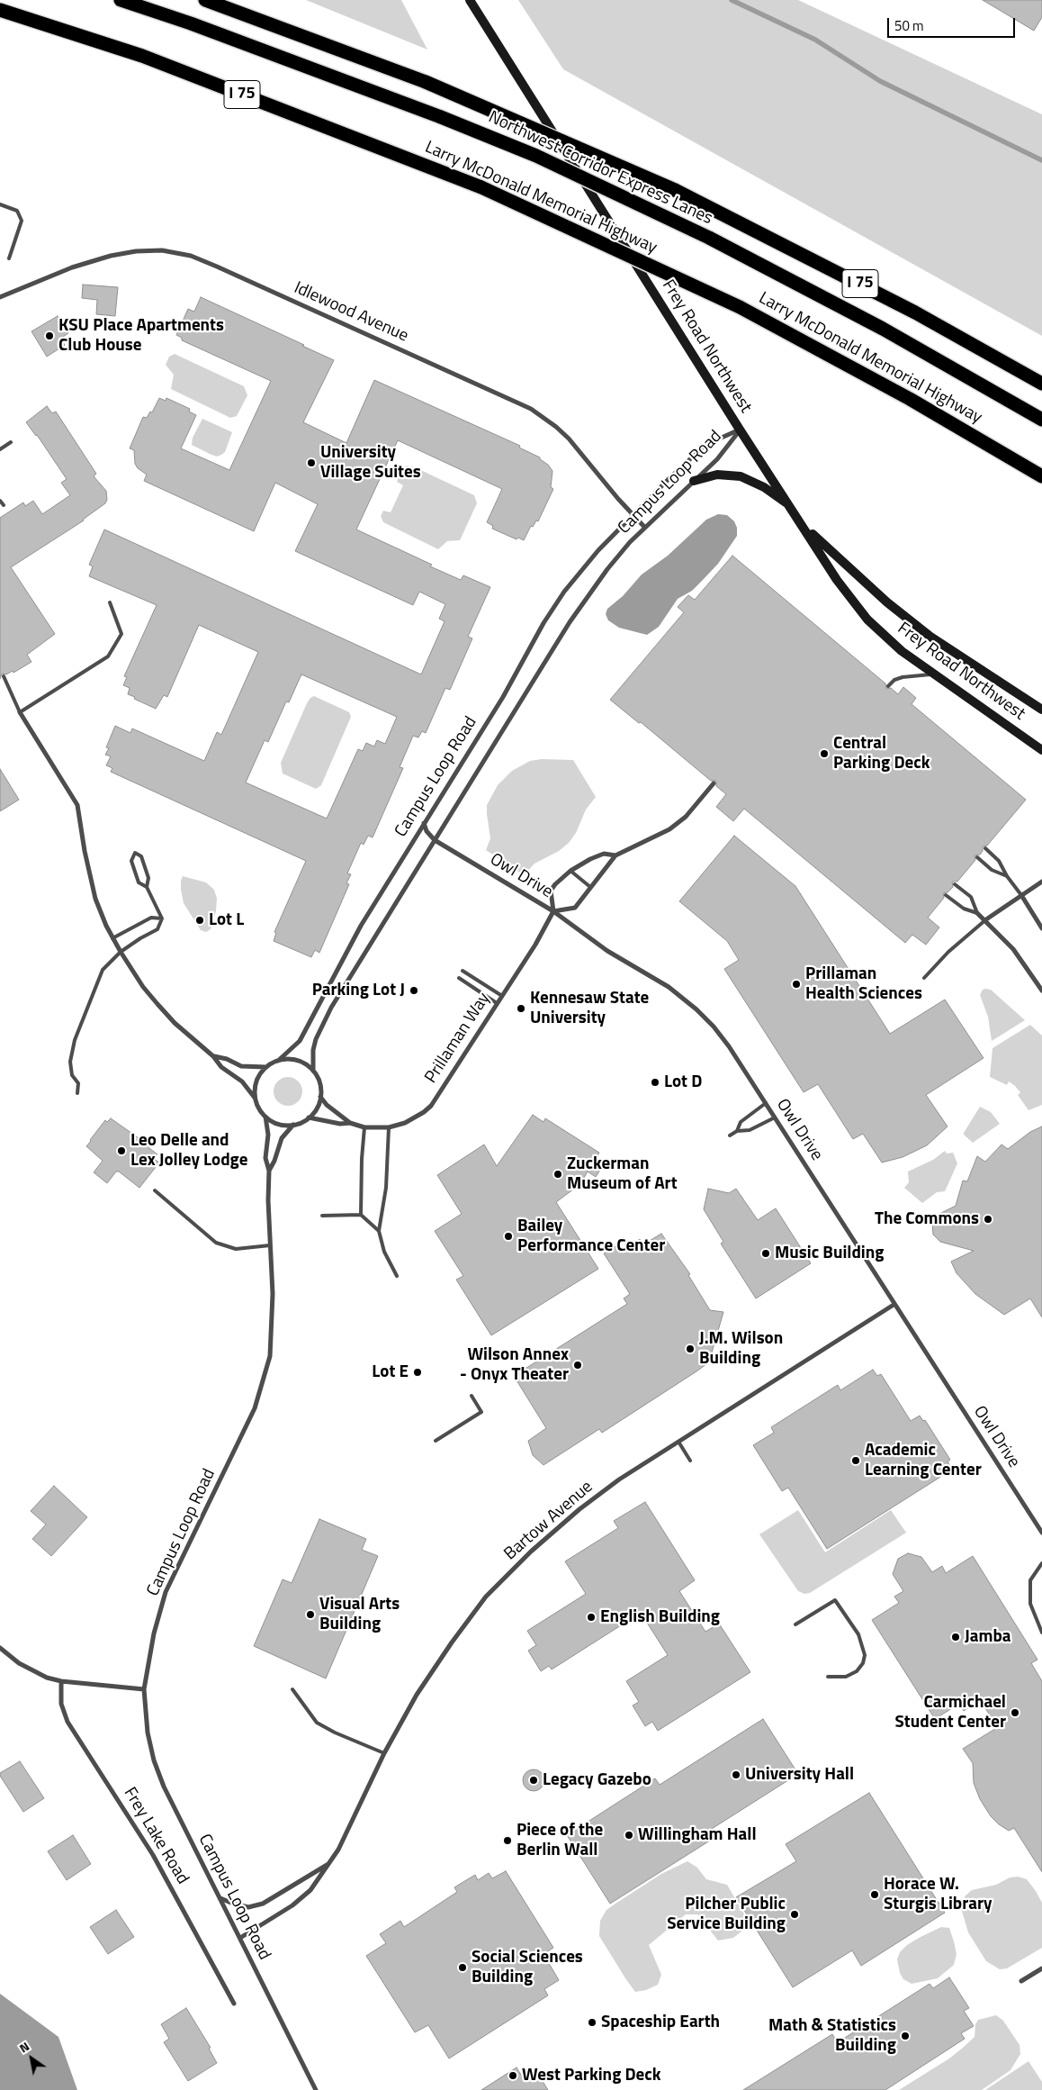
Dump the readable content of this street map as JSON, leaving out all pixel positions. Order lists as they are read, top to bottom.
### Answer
{
  "streets": {
    "highway": ["I 75", "Northwest Corridor Express Lanes", "Larry McDonald Memorial Highway"],
    "main road": ["Frey Road Northwest"],
    "street": [
      "Idlewood Avenue",
      "Campus Loop Road",
      "Owl Drive",
      "Prillaman Way",
      "Bartow Avenue",
      "Frey Lake Road"
    ]
  },
  "crossings": [
    ["Idlewood Avenue", "Campus Loop Road"],
    ["Frey Road Northwest", "Campus Loop Road"],
    ["Campus Loop Road", "Owl Drive"],
    ["Campus Loop Road", "Prillaman Way"],
    ["Campus Loop Road", "Bartow Avenue"],
    ["Owl Drive", "Prillaman Way"],
    ["Owl Drive", "Bartow Avenue"]
  ],
  "places": [
    "KSU Place Apartments Club House",
    "University Village Suites",
    "Central Parking Deck",
    "Lot L",
    "Prillaman Health Sciences",
    "Parking Lot J",
    "Kennesaw State University",
    "Lot D",
    "Leo Delle and Lex Jolley Lodge",
    "Zuckerman Museum of Art",
    "The Commons",
    "Bailey Performance Center",
    "Music Building",
    "J.M. Wilson Building",
    "Wilson Annex - Onyx Theater",
    "Lot E",
    "Academic Learning Center",
    "Visual Arts Building",
    "English Building",
    "Jamba",
    "Carmichael Student Center",
    "University Hall",
    "Legacy Gazebo",
    "Willingham Hall",
    "Piece of the Berlin Wall",
    "Horace W. Sturgis Library",
    "Pilcher Public Service Building",
    "Social Sciences Building",
    "Spaceship Earth",
    "Math & Statistics Building",
    "West Parking Deck"
  ],
  "scale_bar": "50 m",
  "north": "top left"
}
